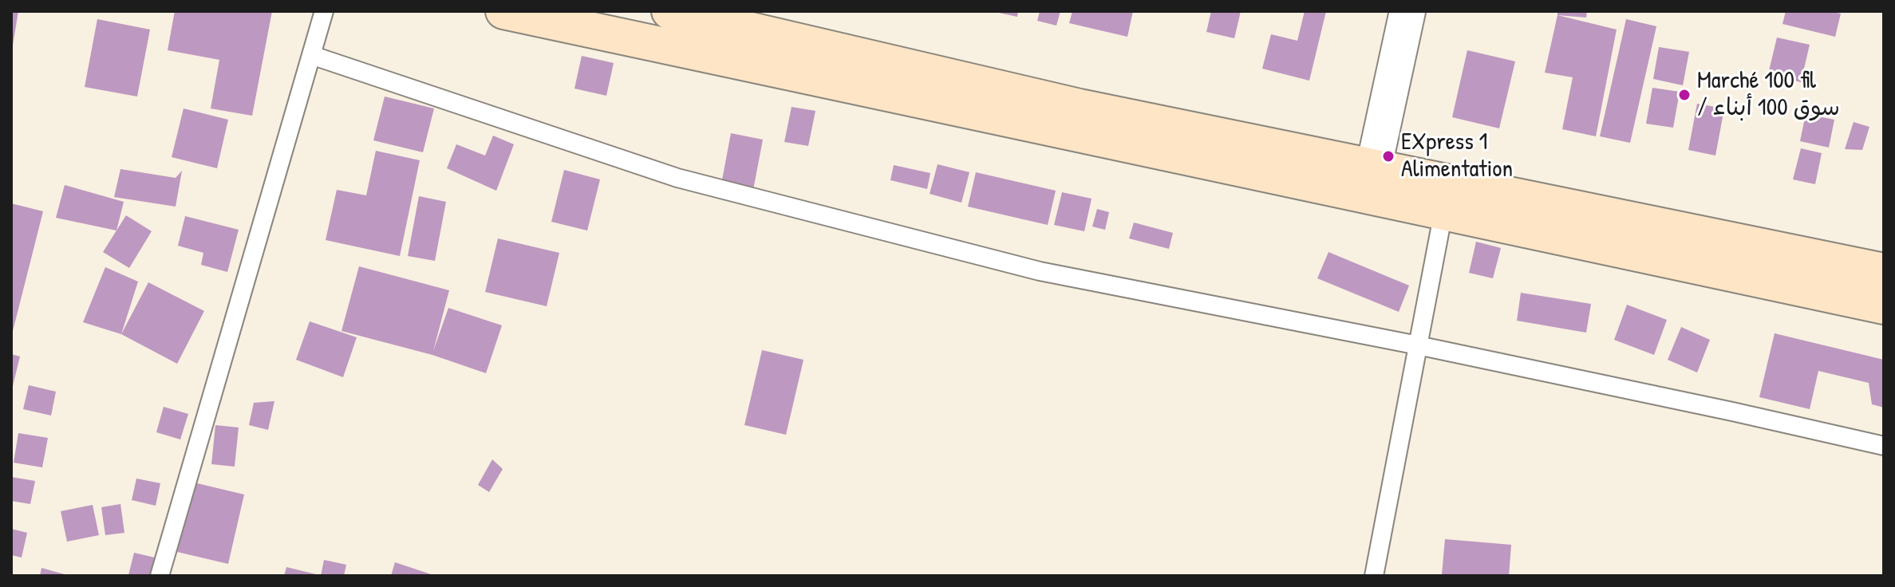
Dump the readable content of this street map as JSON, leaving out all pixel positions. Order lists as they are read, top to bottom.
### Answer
{
  "places": ["Marché 100 fil / سوق 100 أبناء", "EXpress 1 Alimentation"]
}
